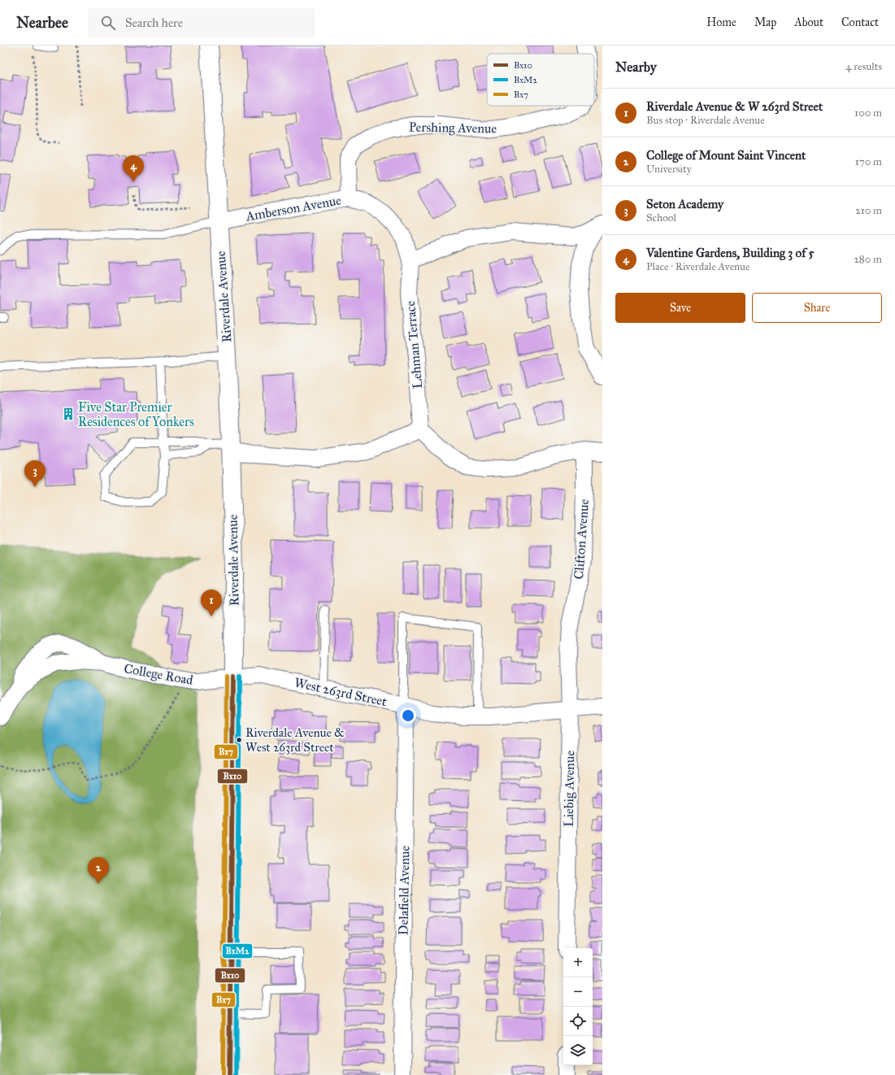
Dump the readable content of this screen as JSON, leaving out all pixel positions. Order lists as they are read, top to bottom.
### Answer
{
  "streets": {
    "main road": ["Riverdale Avenue"],
    "street": [
      "Pershing Avenue",
      "Amberson Avenue",
      "Lehman Terrace",
      "Clifton Avenue",
      "College Road",
      "West 263rd Street",
      "Liebig Avenue",
      "Delafield Avenue"
    ]
  },
  "crossings": [
    ["Pershing Avenue", "Amberson Avenue"],
    ["Amberson Avenue", "Riverdale Avenue"],
    ["Amberson Avenue", "Lehman Terrace"],
    ["Riverdale Avenue", "College Road"],
    ["Riverdale Avenue", "West 263rd Street"],
    ["Clifton Avenue", "Liebig Avenue"],
    ["College Road", "West 263rd Street"],
    ["West 263rd Street", "Liebig Avenue"],
    ["West 263rd Street", "Delafield Avenue"]
  ],
  "places": {
    "building": ["Five Star Premier Residences of Yonkers"],
    "other": ["Riverdale Avenue & West 263rd Street"]
  },
  "lines": ["transit line Bx10", "transit line BxM2", "transit line Bx7"],
  "legend": ["Bx10", "BxM2", "Bx7"],
  "page": {
    "header": "Nearbee",
    "search": "Search here",
    "nav": [
      "Home",
      "Map",
      "About",
      "Contact"
    ],
    "heading": ["Nearby", "4 results"],
    "list": [
      {
        "mark": "1",
        "name": "Riverdale Avenue & W 263rd Street",
        "note": "Bus stop · Riverdale Avenue",
        "value": "100 m"
      },
      {
        "mark": "2",
        "name": "College of Mount Saint Vincent",
        "note": "University",
        "value": "170 m"
      },
      {
        "mark": "3",
        "name": "Seton Academy",
        "note": "School",
        "value": "210 m"
      },
      {
        "mark": "4",
        "name": "Valentine Gardens, Building 3 of 5",
        "note": "Place · Riverdale Avenue",
        "value": "280 m"
      }
    ],
    "pins": [
      "4",
      "3",
      "1",
      "2"
    ],
    "buttons": ["Save", "Share"],
    "map_buttons": ["+", "−"]
  }
}
